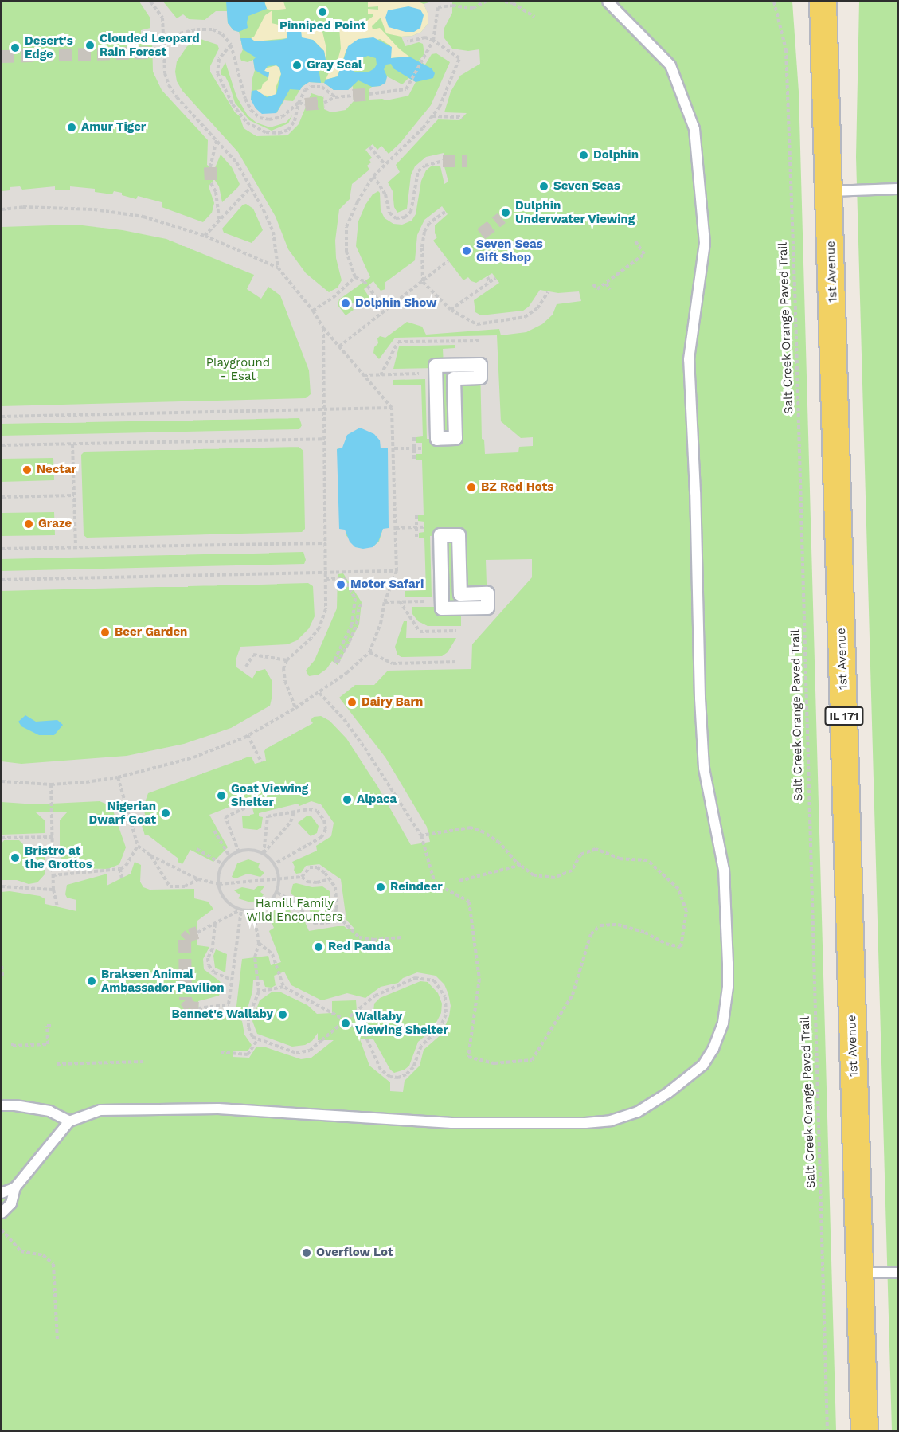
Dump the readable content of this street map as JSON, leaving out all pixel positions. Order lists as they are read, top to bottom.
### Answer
{
  "streets": {
    "main road": ["1st Avenue", "IL 171"],
    "path": ["Salt Creek Orange Paved Trail"]
  },
  "parks": ["Playground - Esat", "Hamill Family Wild Encounters"],
  "places": [
    "Pinniped Point",
    "Clouded Leopard Rain Forest",
    "Desert's Edge",
    "Gray Seal",
    "Amur Tiger",
    "Dolphin",
    "Seven Seas",
    "Dulphin Underwater Viewing",
    "Seven Seas Gift Shop",
    "Dolphin Show",
    "Nectar",
    "BZ Red Hots",
    "Graze",
    "Motor Safari",
    "Beer Garden",
    "Dairy Barn",
    "Goat Viewing Shelter",
    "Alpaca",
    "Nigerian Dwarf Goat",
    "Bristro at the Grottos",
    "Reindeer",
    "Red Panda",
    "Braksen Animal Ambassador Pavilion",
    "Bennet's Wallaby",
    "Wallaby Viewing Shelter",
    "Overflow Lot"
  ]
}
